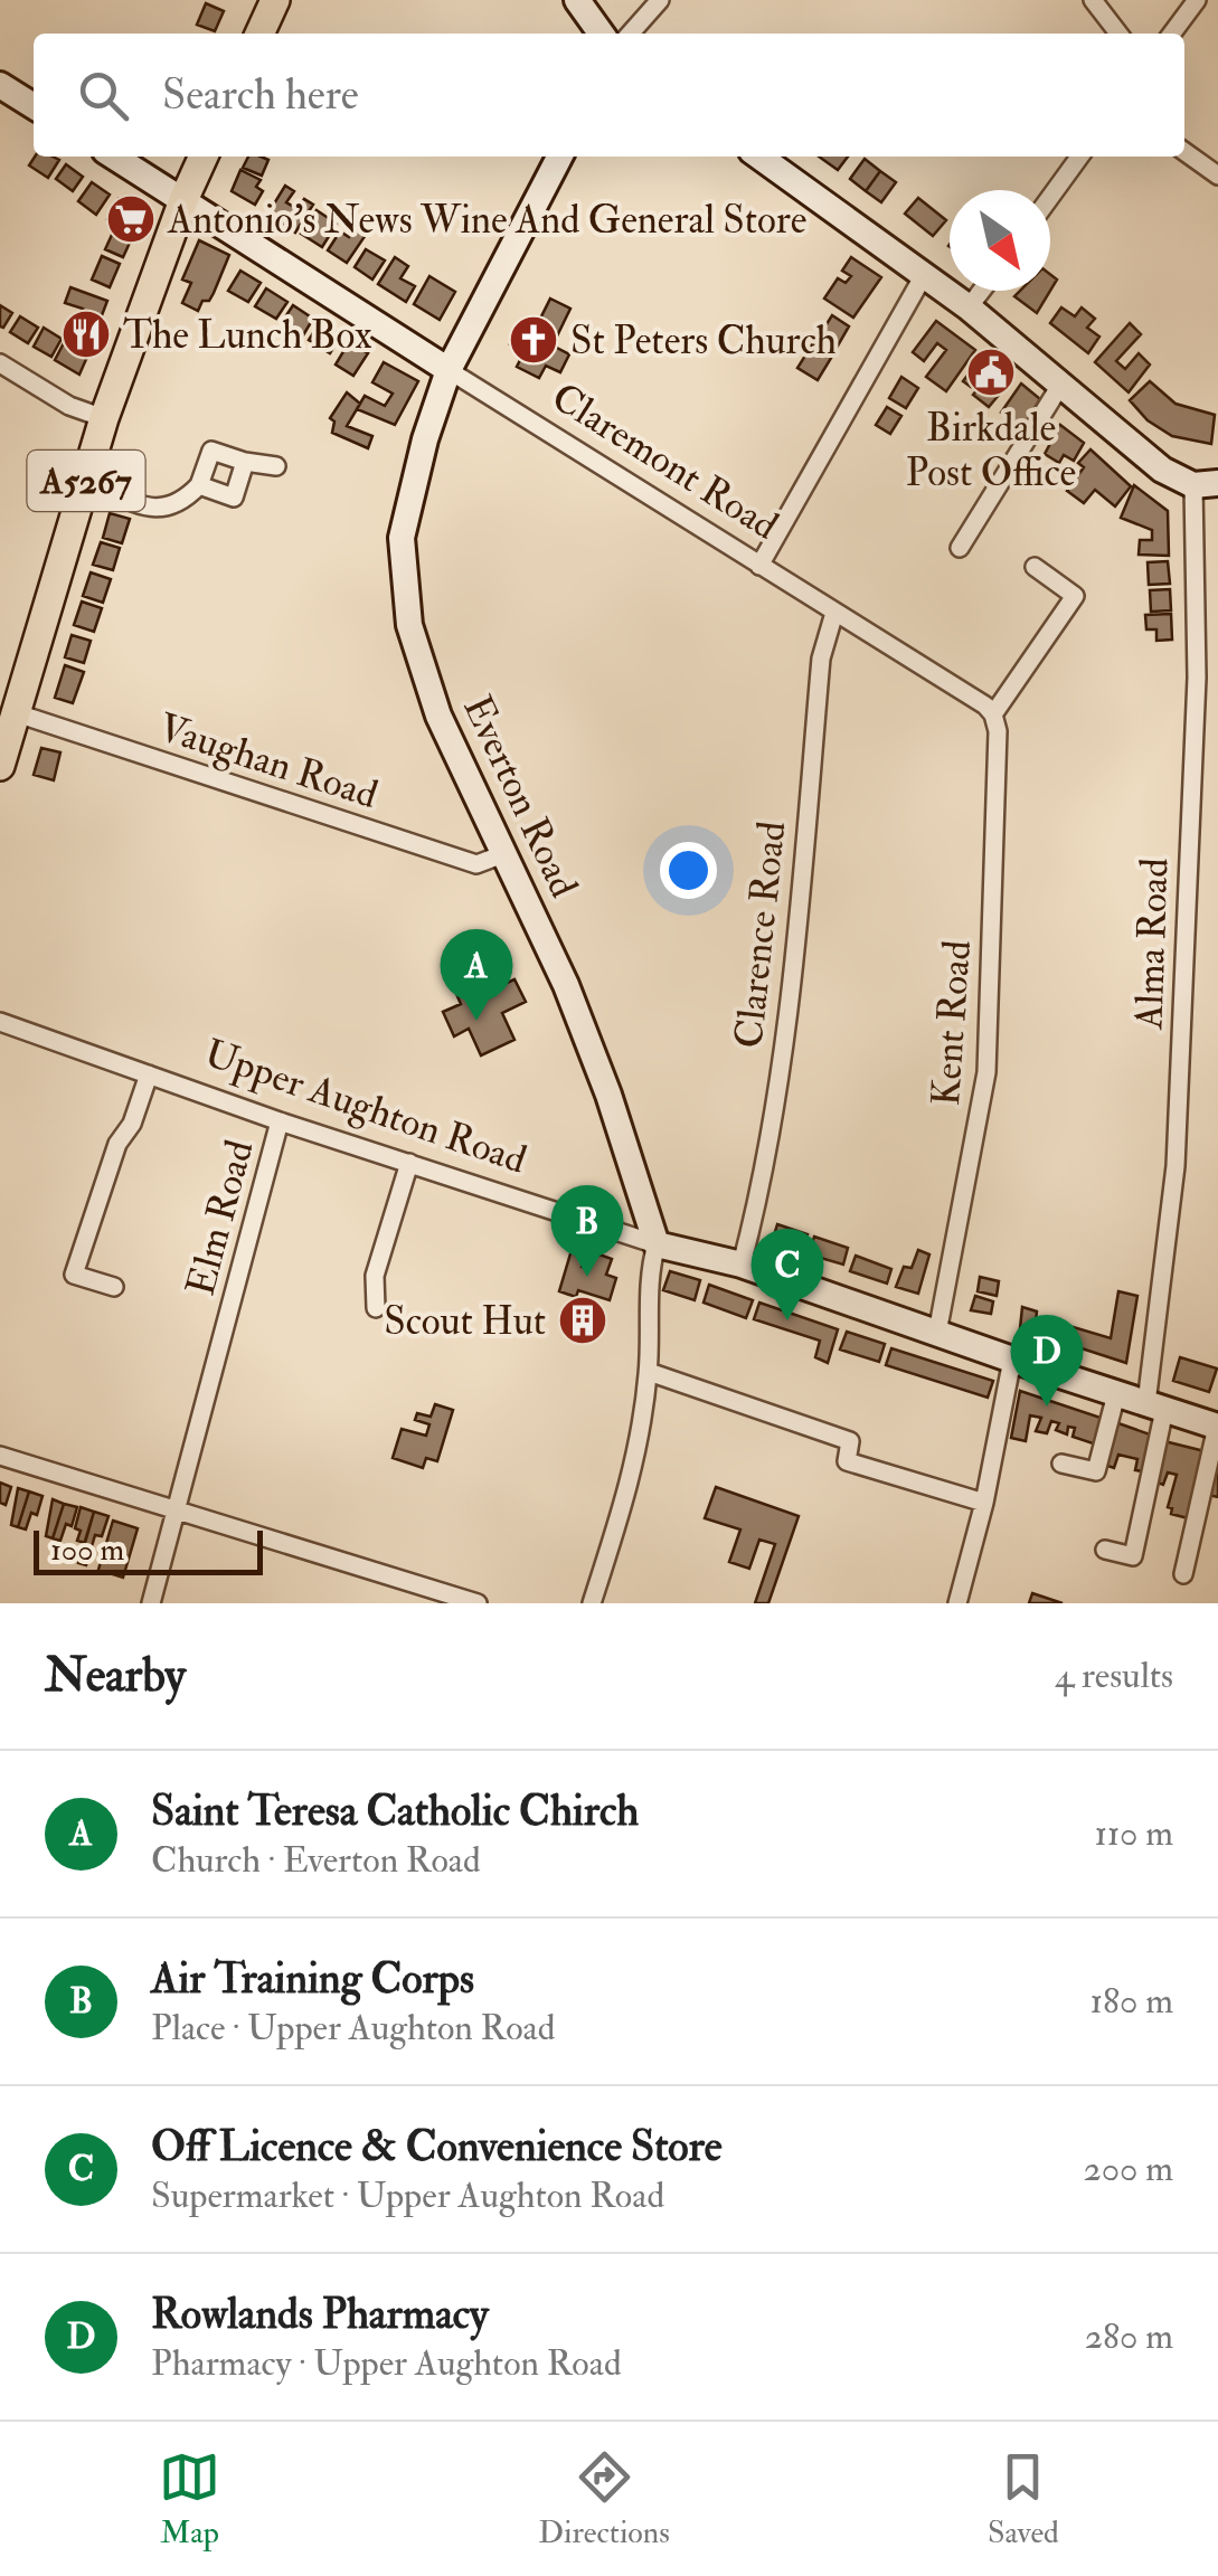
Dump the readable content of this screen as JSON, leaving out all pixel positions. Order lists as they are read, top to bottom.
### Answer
{
  "streets": {
    "main road": [
      "Claremont Road",
      "A5267",
      "Everton Road",
      "Upper Aughton Road"
    ],
    "street": [
      "Vaughan Road",
      "Clarence Road",
      "Alma Road",
      "Kent Road",
      "Elm Road"
    ]
  },
  "crossings": [
    ["Claremont Road", "A5267"],
    ["Claremont Road", "Everton Road"],
    ["Claremont Road", "Clarence Road"],
    ["Claremont Road", "Kent Road"],
    ["A5267", "Vaughan Road"],
    ["Vaughan Road", "Everton Road"],
    ["Everton Road", "Upper Aughton Road"],
    ["Clarence Road", "Upper Aughton Road"],
    ["Alma Road", "Upper Aughton Road"],
    ["Kent Road", "Upper Aughton Road"],
    ["Upper Aughton Road", "Elm Road"]
  ],
  "places": {
    "supermarket": ["Antonio's News Wine And General Store"],
    "restaurant": ["The Lunch Box"],
    "church": ["St Peters Church"],
    "public building": ["Birkdale Post Office"],
    "building": ["Scout Hut"]
  },
  "scale_bar": "100 m",
  "north": "bottom right",
  "page": {
    "search": "Search here",
    "pins": [
      "A",
      "B",
      "C",
      "D"
    ],
    "scale": "100 m",
    "heading": ["Nearby", "4 results"],
    "list": [
      {
        "mark": "A",
        "name": "Saint Teresa Catholic Chirch",
        "note": "Church · Everton Road",
        "value": "110 m"
      },
      {
        "mark": "B",
        "name": "Air Training Corps",
        "note": "Place · Upper Aughton Road",
        "value": "180 m"
      },
      {
        "mark": "C",
        "name": "Off Licence & Convenience Store",
        "note": "Supermarket · Upper Aughton Road",
        "value": "200 m"
      },
      {
        "mark": "D",
        "name": "Rowlands Pharmacy",
        "note": "Pharmacy · Upper Aughton Road",
        "value": "280 m"
      }
    ],
    "nav": ["Map", "Directions", "Saved"]
  }
}
